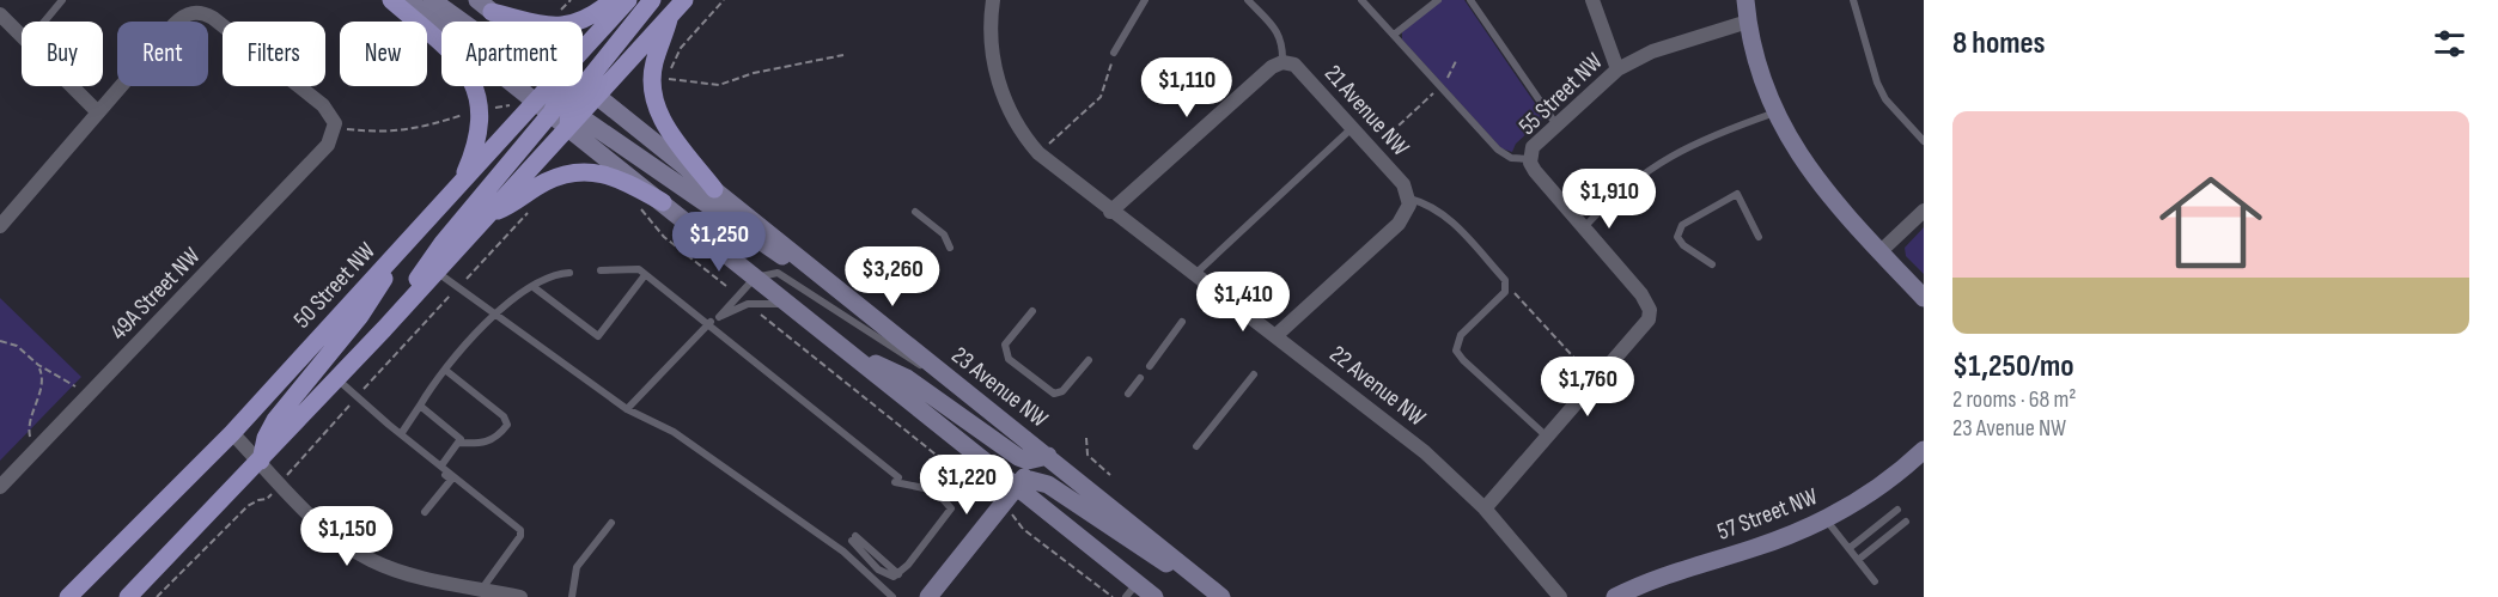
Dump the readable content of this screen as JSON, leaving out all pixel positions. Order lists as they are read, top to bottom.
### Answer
{
  "streets": {
    "main road": ["50 Street NW", "23 Avenue NW", "57 Street NW"],
    "street": [
      "55 Street NW",
      "21 Avenue NW",
      "49A Street NW",
      "22 Avenue NW"
    ]
  },
  "crossings": [
    ["50 Street NW", "23 Avenue NW"]
  ],
  "page": {
    "heading": "8 homes",
    "chip": [
      "Buy",
      "Rent",
      "Filters",
      "New",
      "Apartment"
    ],
    "price": [
      "$1,110",
      "$1,910",
      "$1,250",
      "$3,260",
      "$1,410",
      "$1,760",
      "$1,220",
      "$1,150"
    ],
    "list": [
      {
        "name": "$1,250/mo",
        "note": "2 rooms · 68 m² · 23 Avenue NW"
      }
    ]
  }
}
